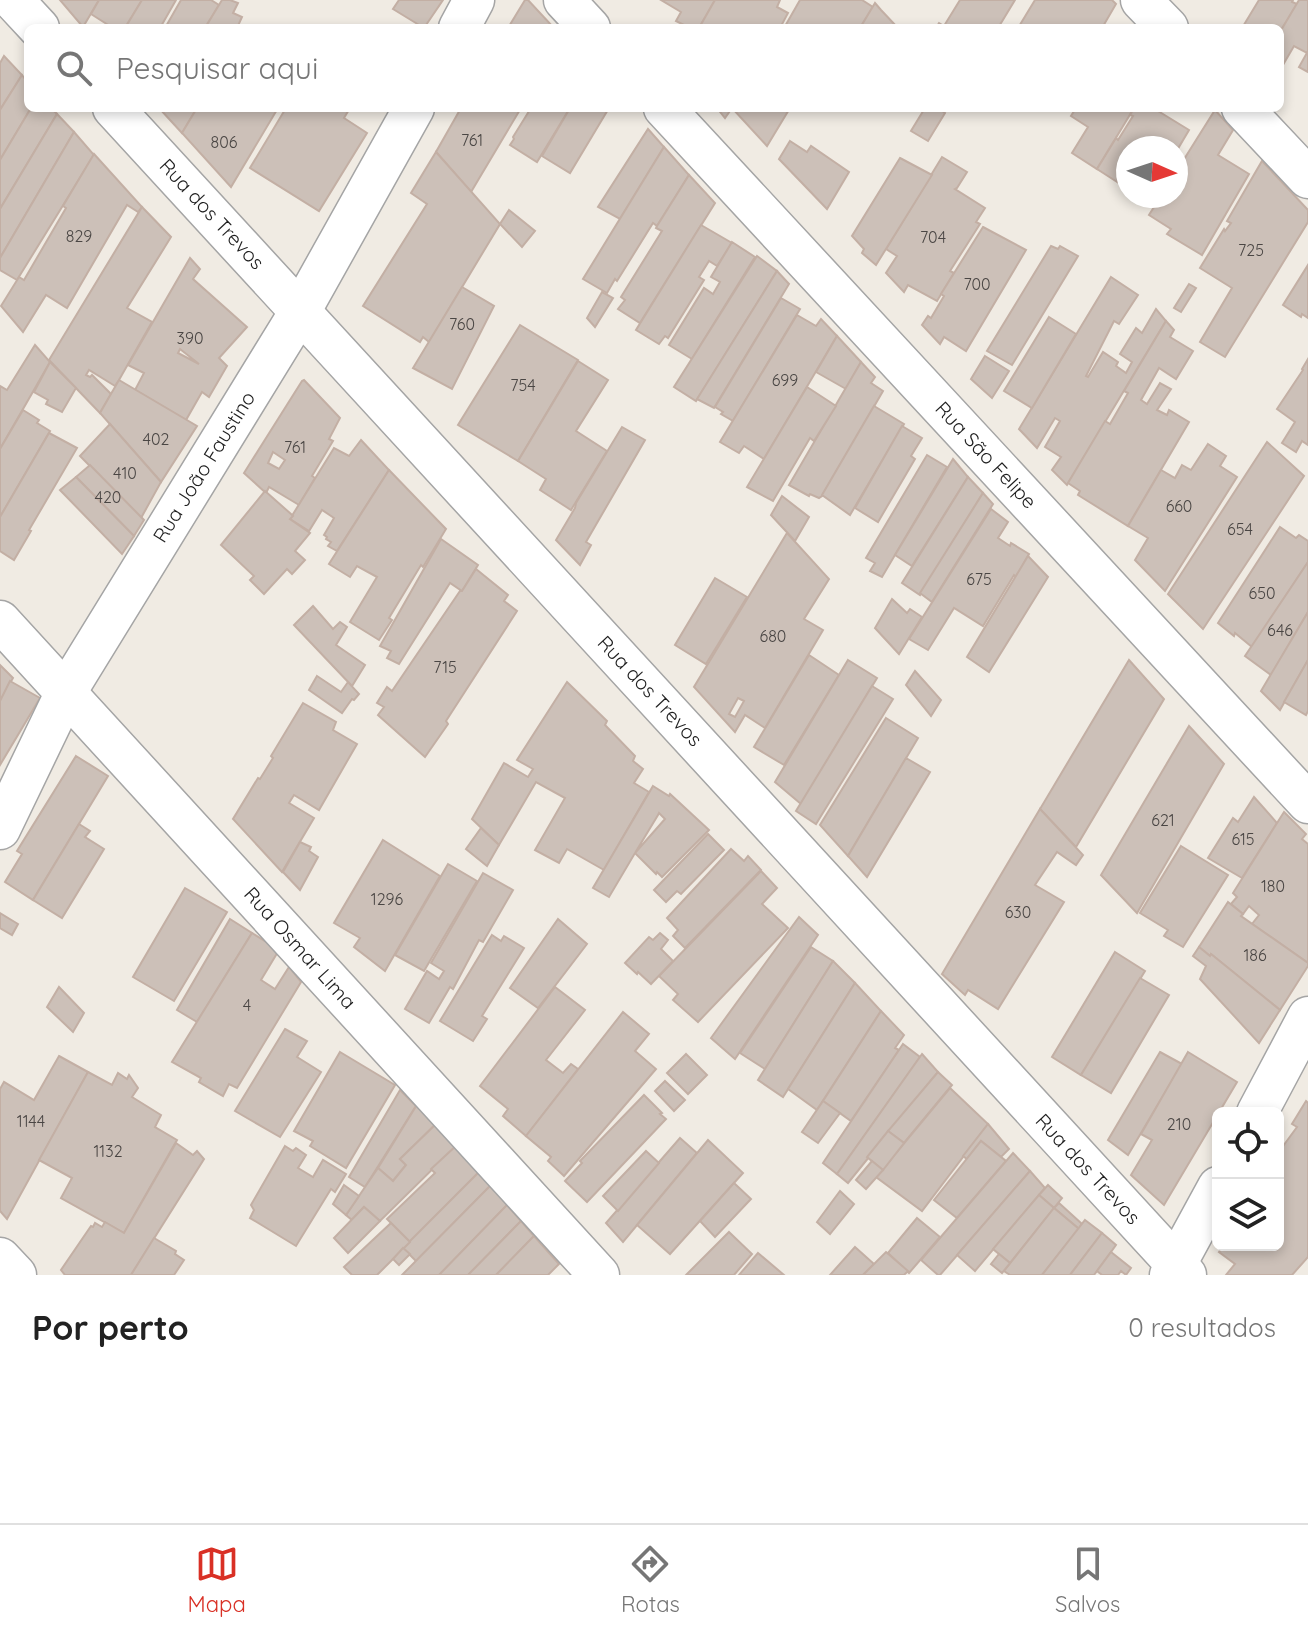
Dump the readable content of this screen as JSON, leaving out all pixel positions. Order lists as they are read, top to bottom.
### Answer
{
  "streets": {
    "street": [
      "Rua dos Trevos",
      "Rua São Felipe",
      "Rua João Faustino",
      "Rua Osmar Lima"
    ]
  },
  "crossings": [
    ["Rua dos Trevos", "Rua João Faustino"],
    ["Rua João Faustino", "Rua Osmar Lima"]
  ],
  "house_numbers": [
    "761",
    "806",
    "829",
    "704",
    "725",
    "700",
    "760",
    "390",
    "699",
    "754",
    "402",
    "761",
    "410",
    "420",
    "660",
    "654",
    "675",
    "650",
    "646",
    "680",
    "715",
    "621",
    "615",
    "180",
    "1296",
    "630",
    "186",
    "4",
    "1144",
    "210",
    "1132"
  ],
  "north": "right",
  "page": {
    "search": "Pesquisar aqui",
    "heading": ["Por perto", "0 resultados"],
    "nav": ["Mapa", "Rotas", "Salvos"]
  }
}
